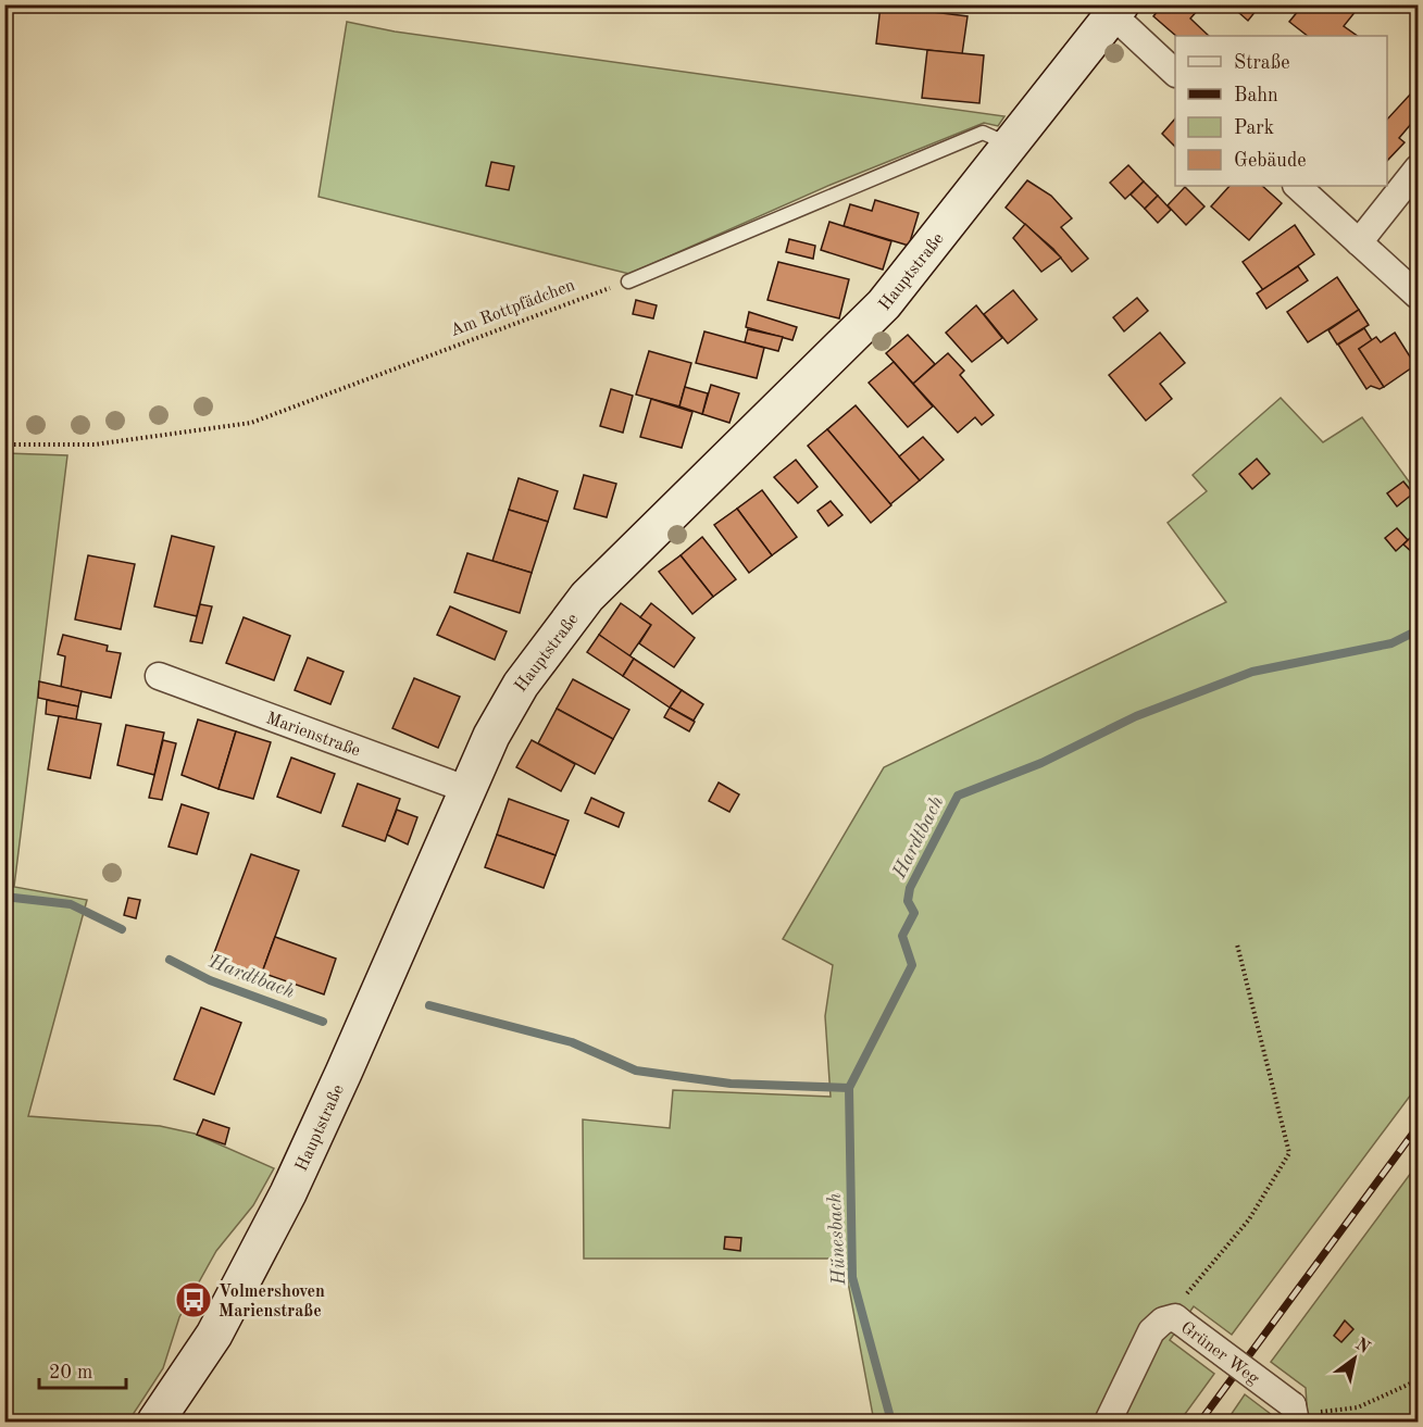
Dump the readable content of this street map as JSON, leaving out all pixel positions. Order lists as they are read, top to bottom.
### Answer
{
  "streets": {
    "main road": ["Hauptstraße"],
    "street": ["Marienstraße", "Grüner Weg"],
    "path": ["Am Rottpfädchen"]
  },
  "crossings": [
    ["Hauptstraße", "Marienstraße"]
  ],
  "water": ["Hardtbach", "Hünesbach"],
  "places": {
    "bus stop": ["Volmershoven Marienstraße"]
  },
  "legend": [
    "Straße",
    "Bahn",
    "Park",
    "Gebäude"
  ],
  "scale_bar": "20 m",
  "north": "top right"
}
